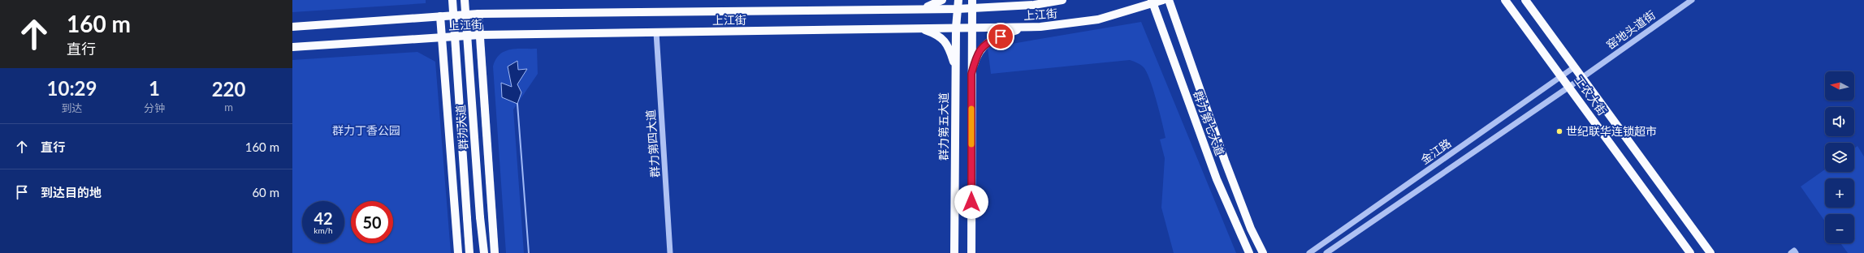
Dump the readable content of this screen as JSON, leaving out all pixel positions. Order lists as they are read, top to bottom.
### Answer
{
  "streets": {
    "main road": [
      "上江街",
      "工农大街",
      "群力第七大道",
      "群力第五大道",
      "群力大道"
    ],
    "street": ["窑地头道街", "群力第四大道", "金江路"]
  },
  "crossings": [
    ["上江街", "群力第七大道"],
    ["上江街", "群力第五大道"],
    ["上江街", "群力第四大道"],
    ["窑地头道街", "工农大街"],
    ["窑地头道街", "金江路"],
    ["工农大街", "金江路"]
  ],
  "parks": ["群力丁香公园"],
  "places": ["世纪联华连锁超市"],
  "north": "left",
  "page": {
    "turn": ["160 m", "直行"],
    "eta": [
      "10:29",
      "到达",
      "1",
      "分钟",
      "220",
      "m"
    ],
    "map_buttons": ["+", "−"],
    "list": [
      {
        "name": "直行",
        "value": "160 m"
      },
      {
        "name": "到达目的地",
        "value": "60 m"
      }
    ],
    "speed": "42 km/h",
    "limit": "50"
  }
}
